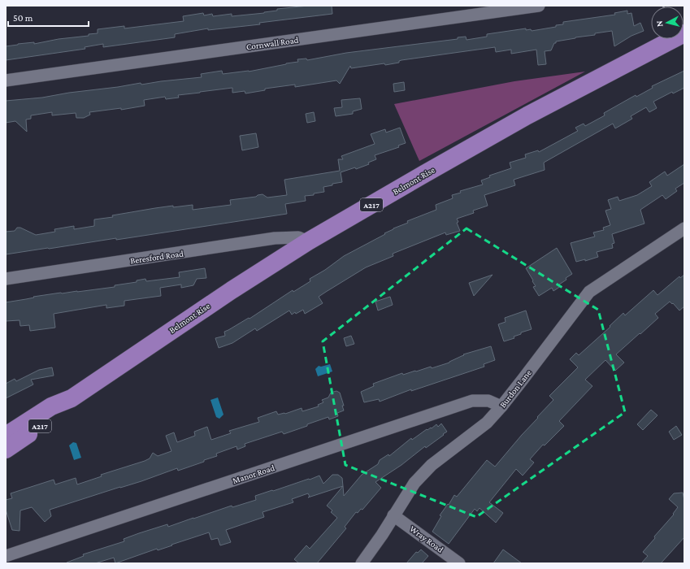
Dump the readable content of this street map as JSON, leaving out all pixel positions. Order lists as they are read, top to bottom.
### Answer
{
  "streets": {
    "highway": ["Belmont Rise", "A217"],
    "street": [
      "Cornwall Road",
      "Beresford Road",
      "Burdon Lane",
      "Manor Road",
      "Wray Road"
    ]
  },
  "crossings": [
    ["Belmont Rise", "Beresford Road"],
    ["Burdon Lane", "Manor Road"],
    ["Burdon Lane", "Wray Road"]
  ],
  "scale_bar": "50 m",
  "north": "left"
}
